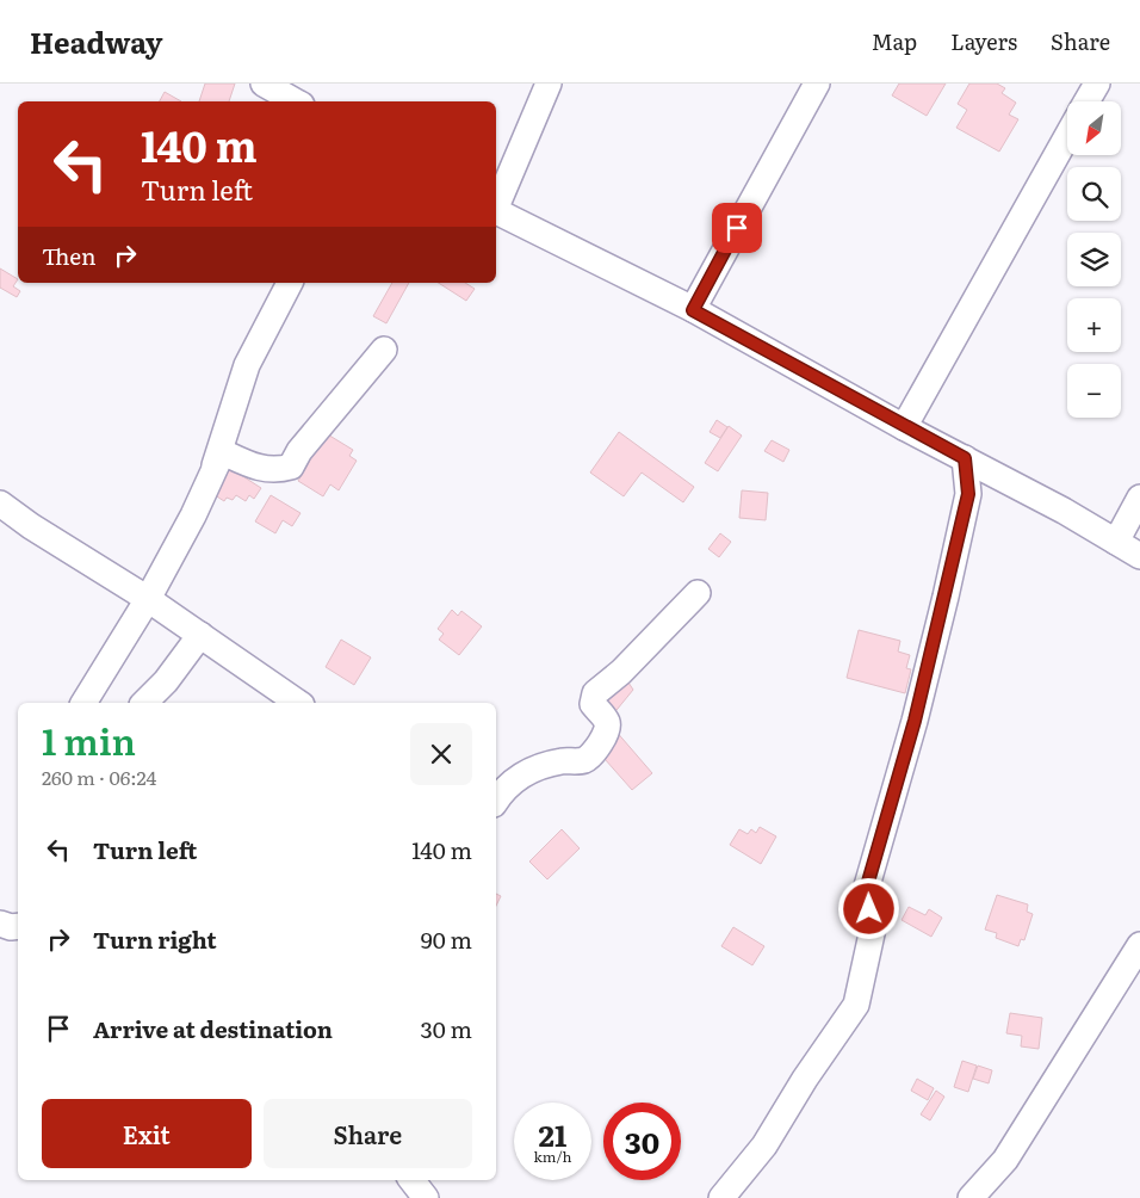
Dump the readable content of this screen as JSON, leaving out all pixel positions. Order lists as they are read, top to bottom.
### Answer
{
  "north": "bottom left",
  "page": {
    "header": "Headway",
    "nav": ["Map", "Layers", "Share"],
    "map_buttons": ["+", "−"],
    "turn": ["140 m", "Turn left"],
    "then": "Then",
    "heading": ["1 min", "260 m · 06:24"],
    "list": [
      {
        "name": "Turn left",
        "value": "140 m"
      },
      {
        "name": "Turn right",
        "value": "90 m"
      },
      {
        "name": "Arrive at destination",
        "value": "30 m"
      }
    ],
    "buttons": ["Exit", "Share"],
    "speed": "21 km/h",
    "limit": "30"
  }
}
